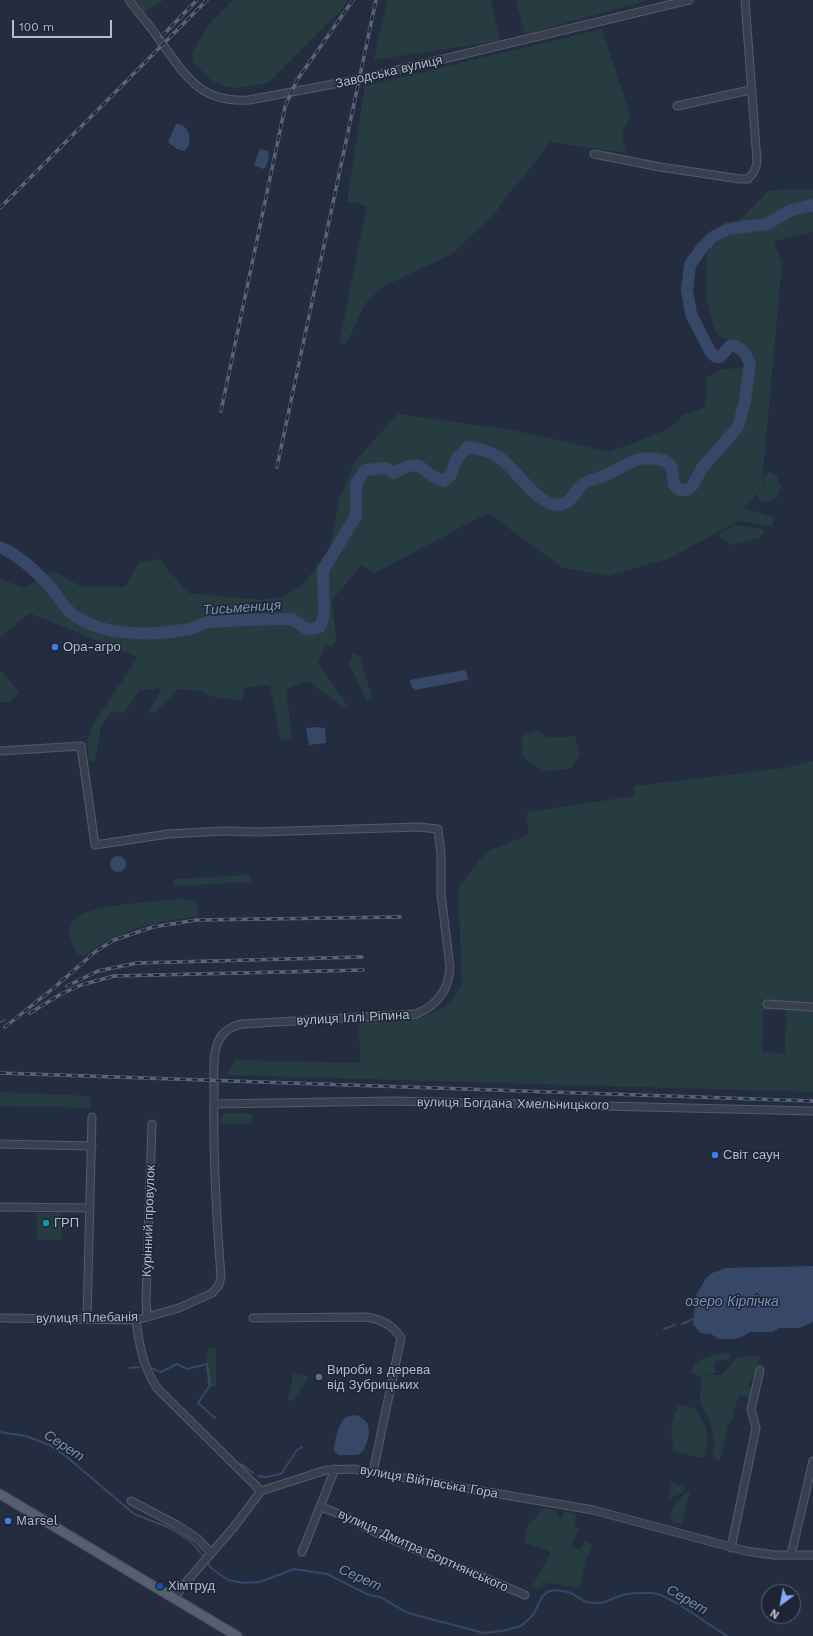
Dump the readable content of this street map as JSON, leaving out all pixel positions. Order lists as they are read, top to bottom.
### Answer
{
  "streets": {
    "street": [
      "Заводська вулиця",
      "вулиця Іллі Ріпина",
      "вулиця Богдана Хмельницького",
      "Курінний провулок",
      "вулиця Плебанія",
      "вулиця Війтівська Гора",
      "вулиця Дмитра Бортнянського"
    ]
  },
  "crossings": [
    ["вулиця Іллі Ріпина", "вулиця Богдана Хмельницького"],
    ["вулиця Іллі Ріпина", "вулиця Плебанія"],
    ["Курінний провулок", "вулиця Плебанія"],
    ["вулиця Війтівська Гора", "вулиця Дмитра Бортнянського"]
  ],
  "water": ["Тисьмениця", "озеро Кірпічка", "Серет"],
  "places": [
    "Ора-агро",
    "Світ саун",
    "ГРП",
    "Вироби з дерева від Зубрицьких",
    "Marsel",
    "Хімтруд"
  ],
  "scale_bar": "100 m",
  "north": "bottom left"
}
